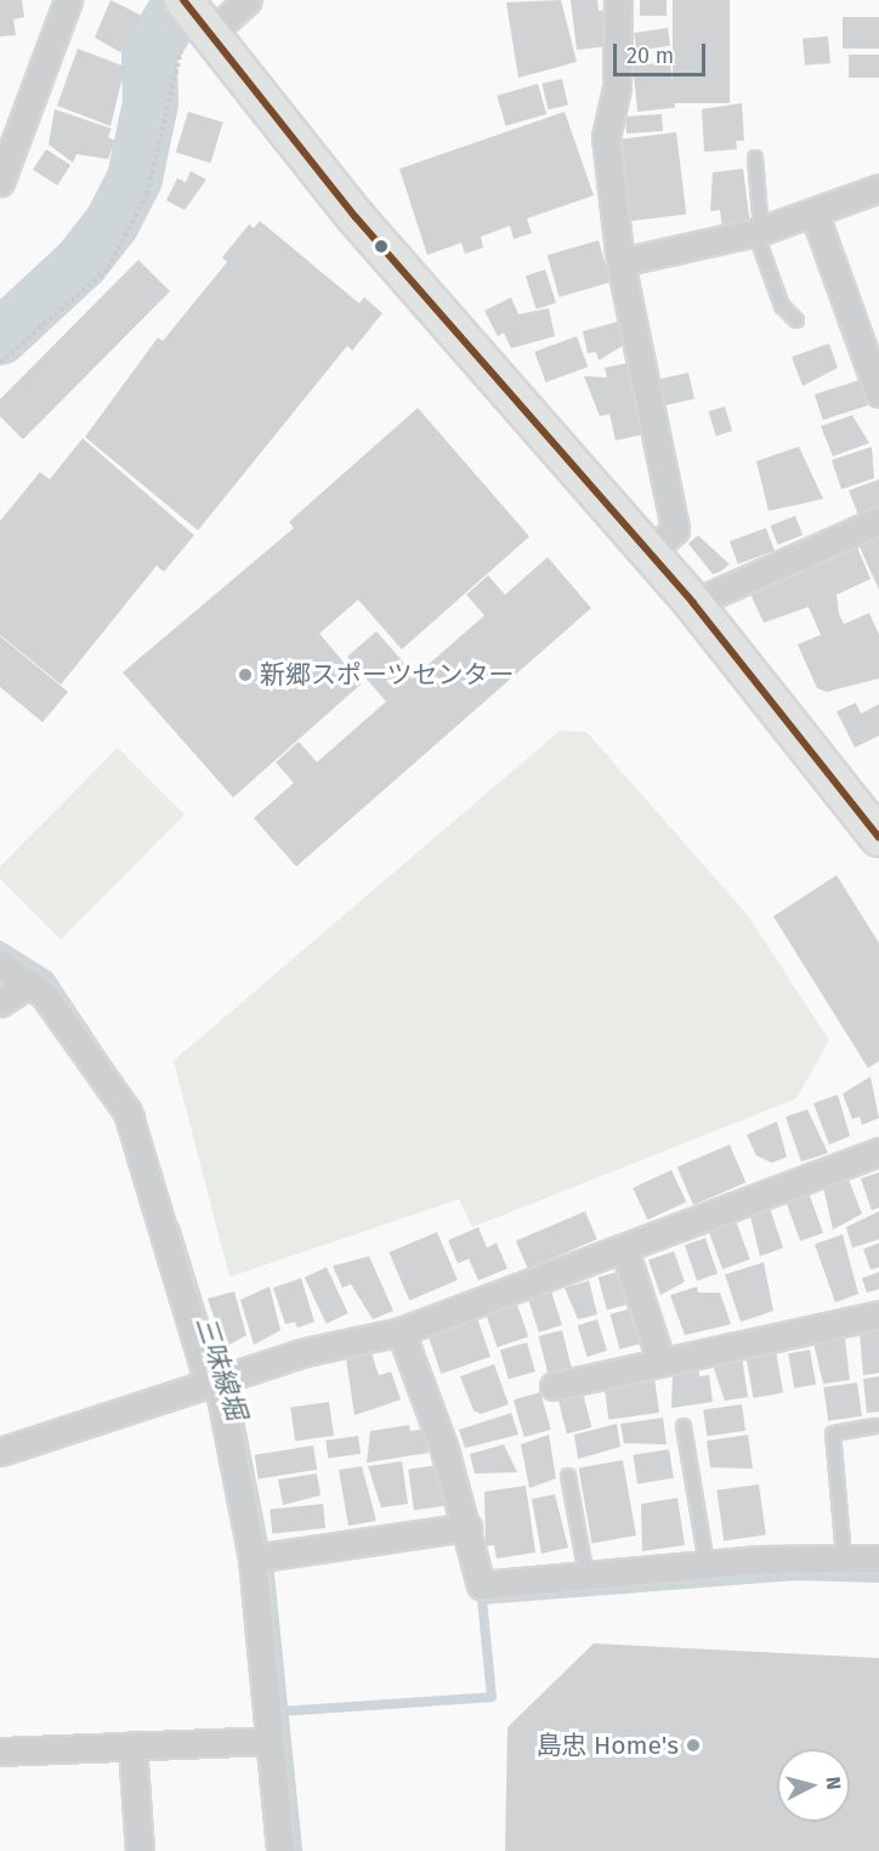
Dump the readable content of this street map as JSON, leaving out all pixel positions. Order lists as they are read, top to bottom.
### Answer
{
  "water": ["三味線堀"],
  "places": ["新郷スポーツセンター", "島忠 Home's"],
  "scale_bar": "20 m",
  "north": "right"
}
